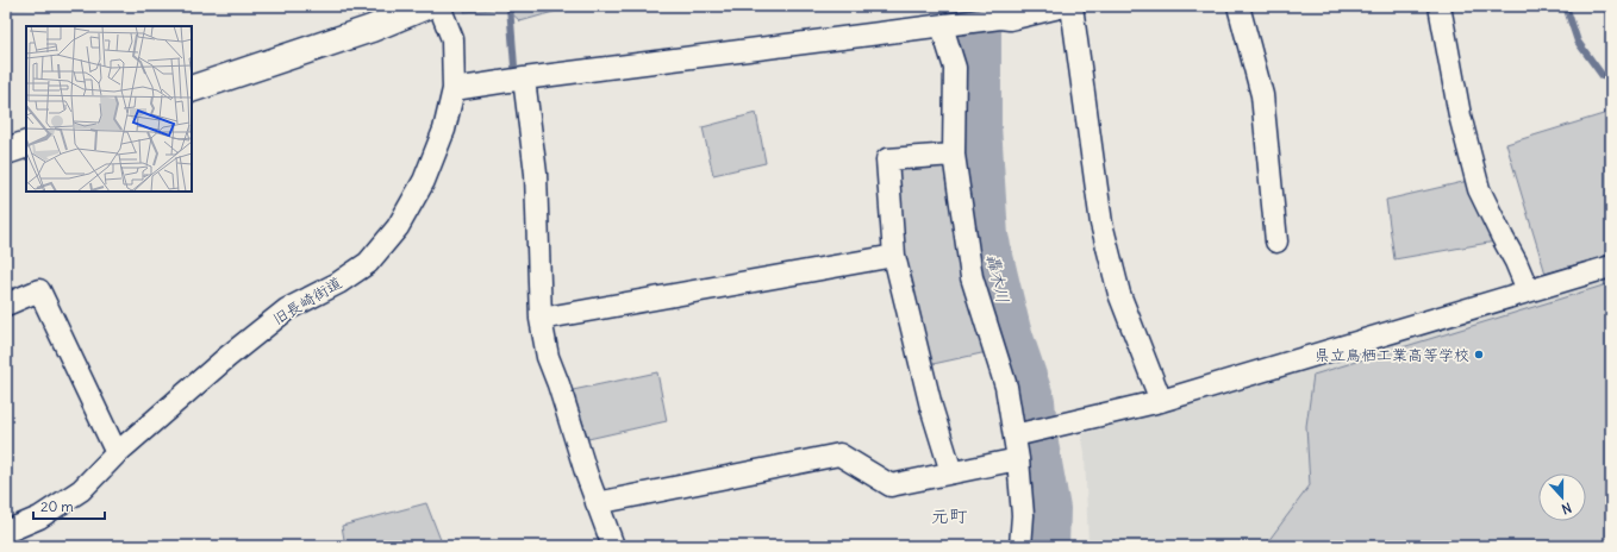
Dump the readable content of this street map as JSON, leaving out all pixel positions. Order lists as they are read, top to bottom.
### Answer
{
  "streets": {
    "street": ["旧長崎街道"]
  },
  "districts": ["元町"],
  "water": ["轟木川"],
  "places": ["県立鳥栖工業高等学校"],
  "scale_bar": "20 m",
  "north": "bottom"
}
